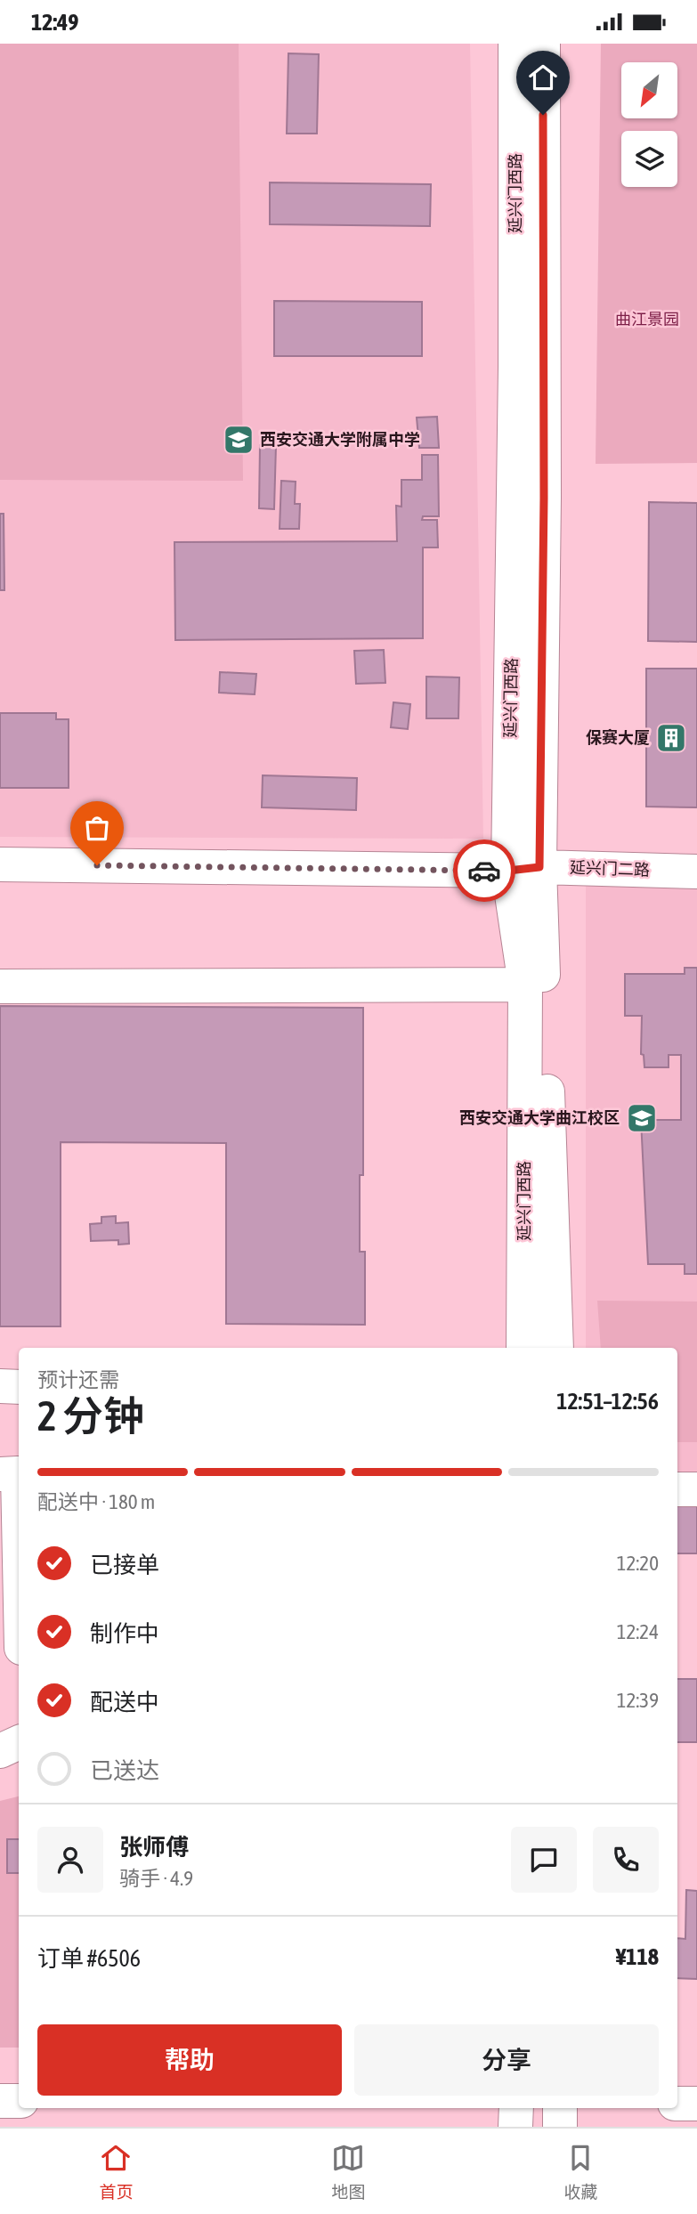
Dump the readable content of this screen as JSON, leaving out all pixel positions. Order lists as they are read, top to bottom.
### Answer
{
  "streets": {
    "street": ["延兴门西路", "延兴门二路"]
  },
  "crossings": [
    ["延兴门西路", "延兴门二路"]
  ],
  "parks": ["曲江景园"],
  "places": {
    "school or university": ["西安交通大学附属中学", "西安交通大学曲江校区"],
    "building": ["保赛大厦"]
  },
  "north": "bottom left",
  "page": {
    "status": "12:49",
    "heading": ["2 分钟", "预计还需", "12:51–12:56"],
    "panel": [
      "张师傅",
      "骑手 · 4.9",
      "订单 #6506",
      "¥118"
    ],
    "bar": "配送中 · 180 m",
    "list": [
      ["已接单", "12:20"],
      ["制作中", "12:24"],
      ["配送中", "12:39"],
      "已送达"
    ],
    "buttons": ["帮助", "分享"],
    "tabs": ["首页", "地图", "收藏"]
  }
}
